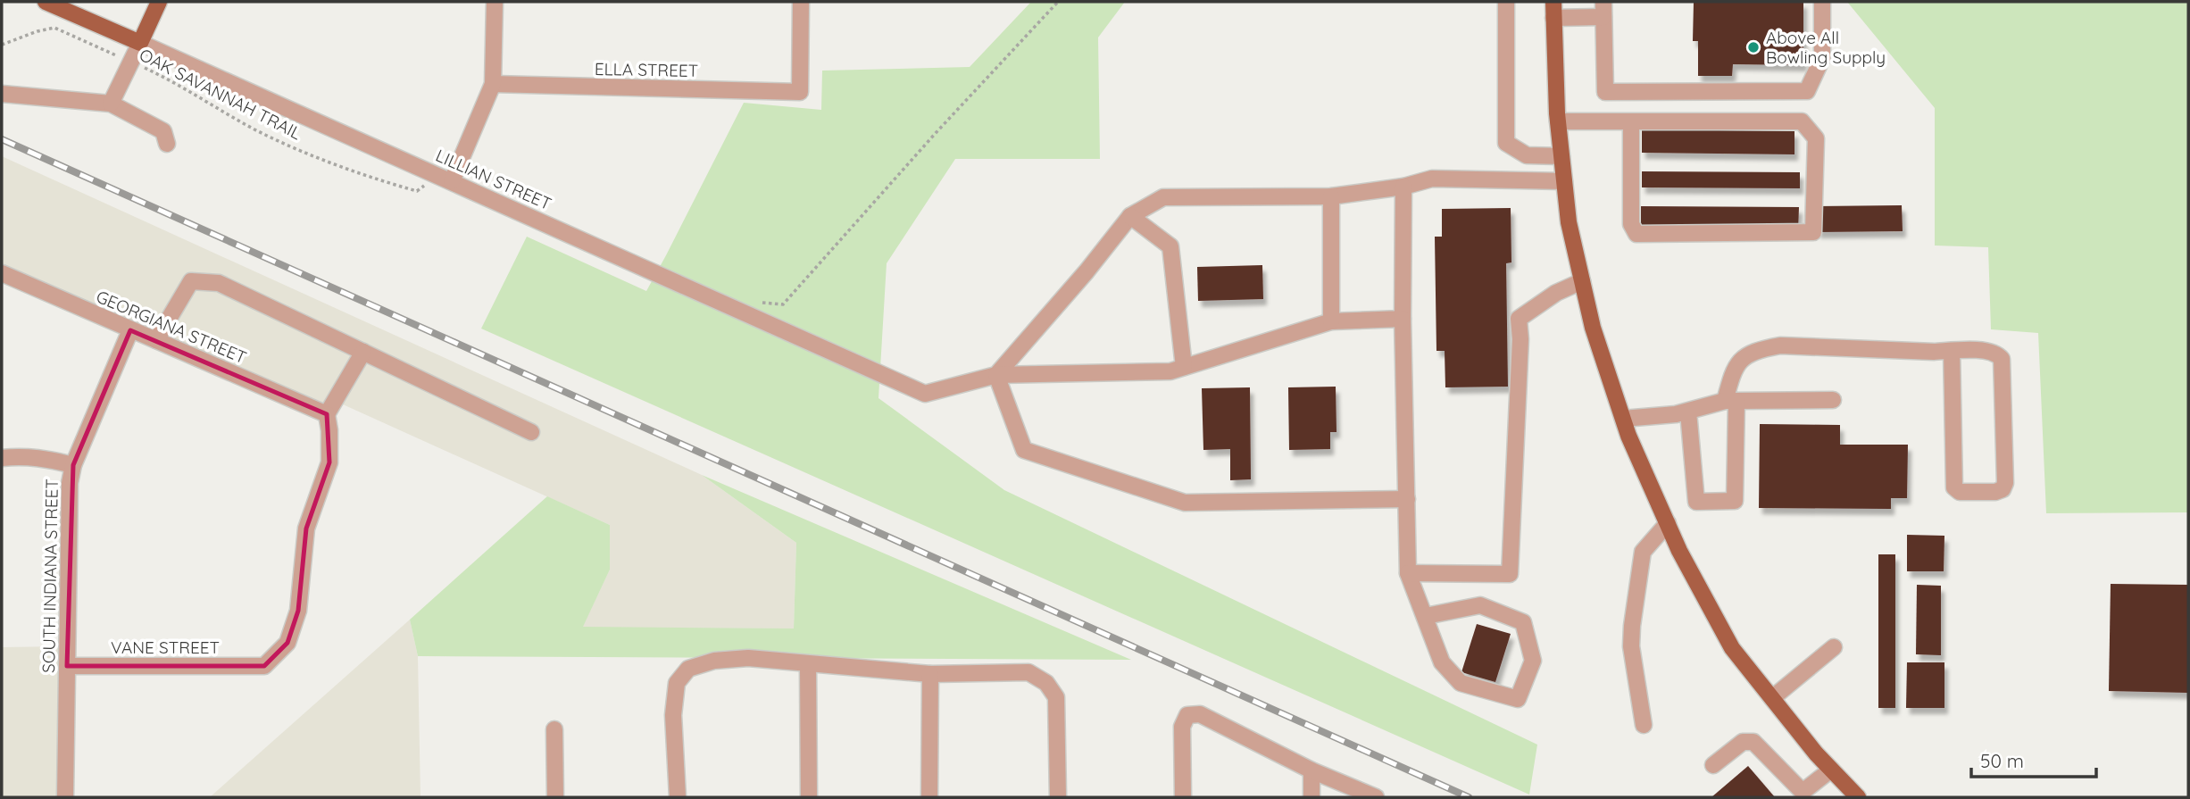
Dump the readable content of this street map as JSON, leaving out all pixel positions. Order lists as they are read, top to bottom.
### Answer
{
  "streets": {
    "main road": ["LILLIAN STREET"],
    "street": [
      "ELLA STREET",
      "GEORGIANA STREET",
      "SOUTH INDIANA STREET",
      "VANE STREET"
    ],
    "path": ["OAK SAVANNAH TRAIL"]
  },
  "crossings": [
    ["GEORGIANA STREET", "SOUTH INDIANA STREET"],
    ["GEORGIANA STREET", "VANE STREET"],
    ["SOUTH INDIANA STREET", "VANE STREET"]
  ],
  "places": ["Above All Bowling Supply"],
  "scale_bar": "50 m"
}
